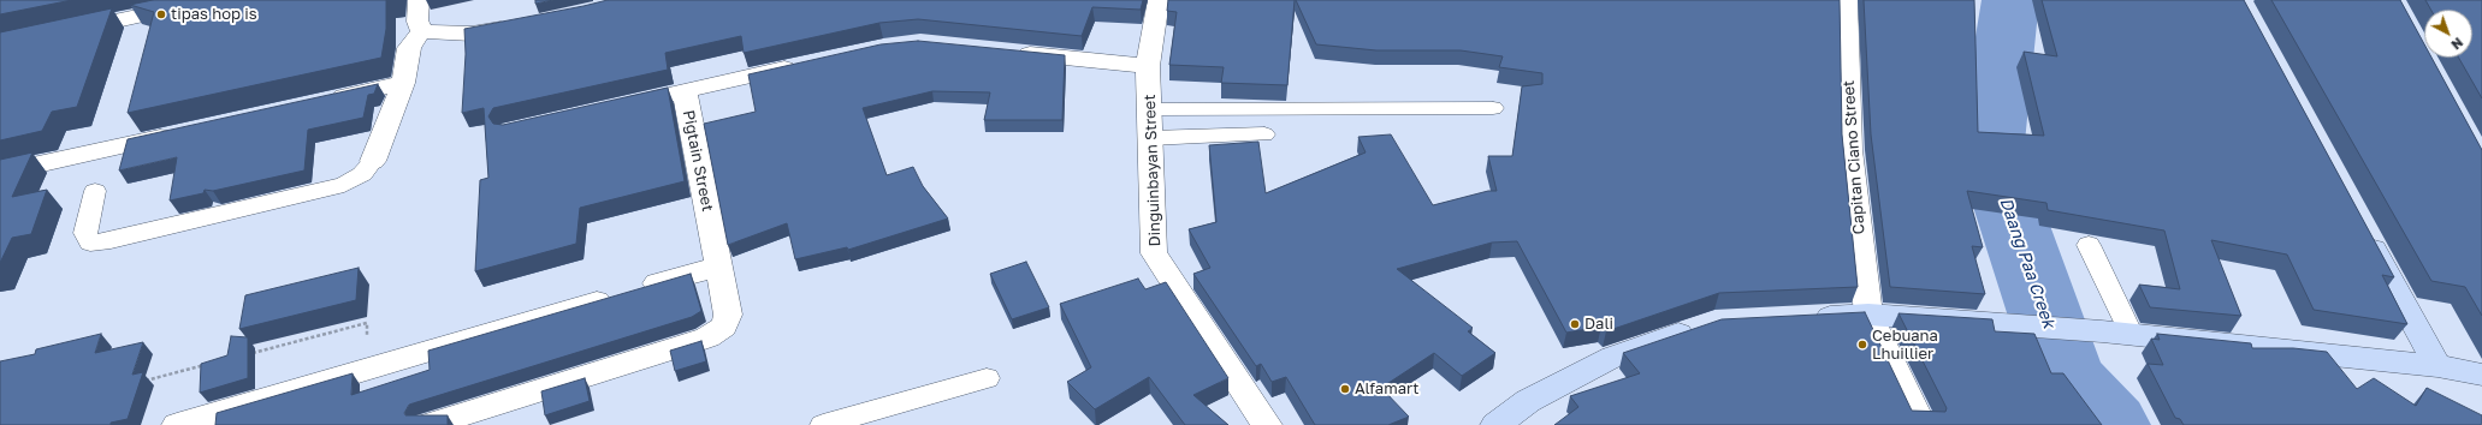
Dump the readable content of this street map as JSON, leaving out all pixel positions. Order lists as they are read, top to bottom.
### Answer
{
  "streets": {
    "street": ["Capitan Ciano Street", "Pigtain Street", "Dinguinbayan Street"]
  },
  "water": ["Daang Paa Creek"],
  "places": [
    "tipas hop is",
    "Dali",
    "Cebuana Lhuillier",
    "Alfamart"
  ],
  "north": "bottom right"
}
